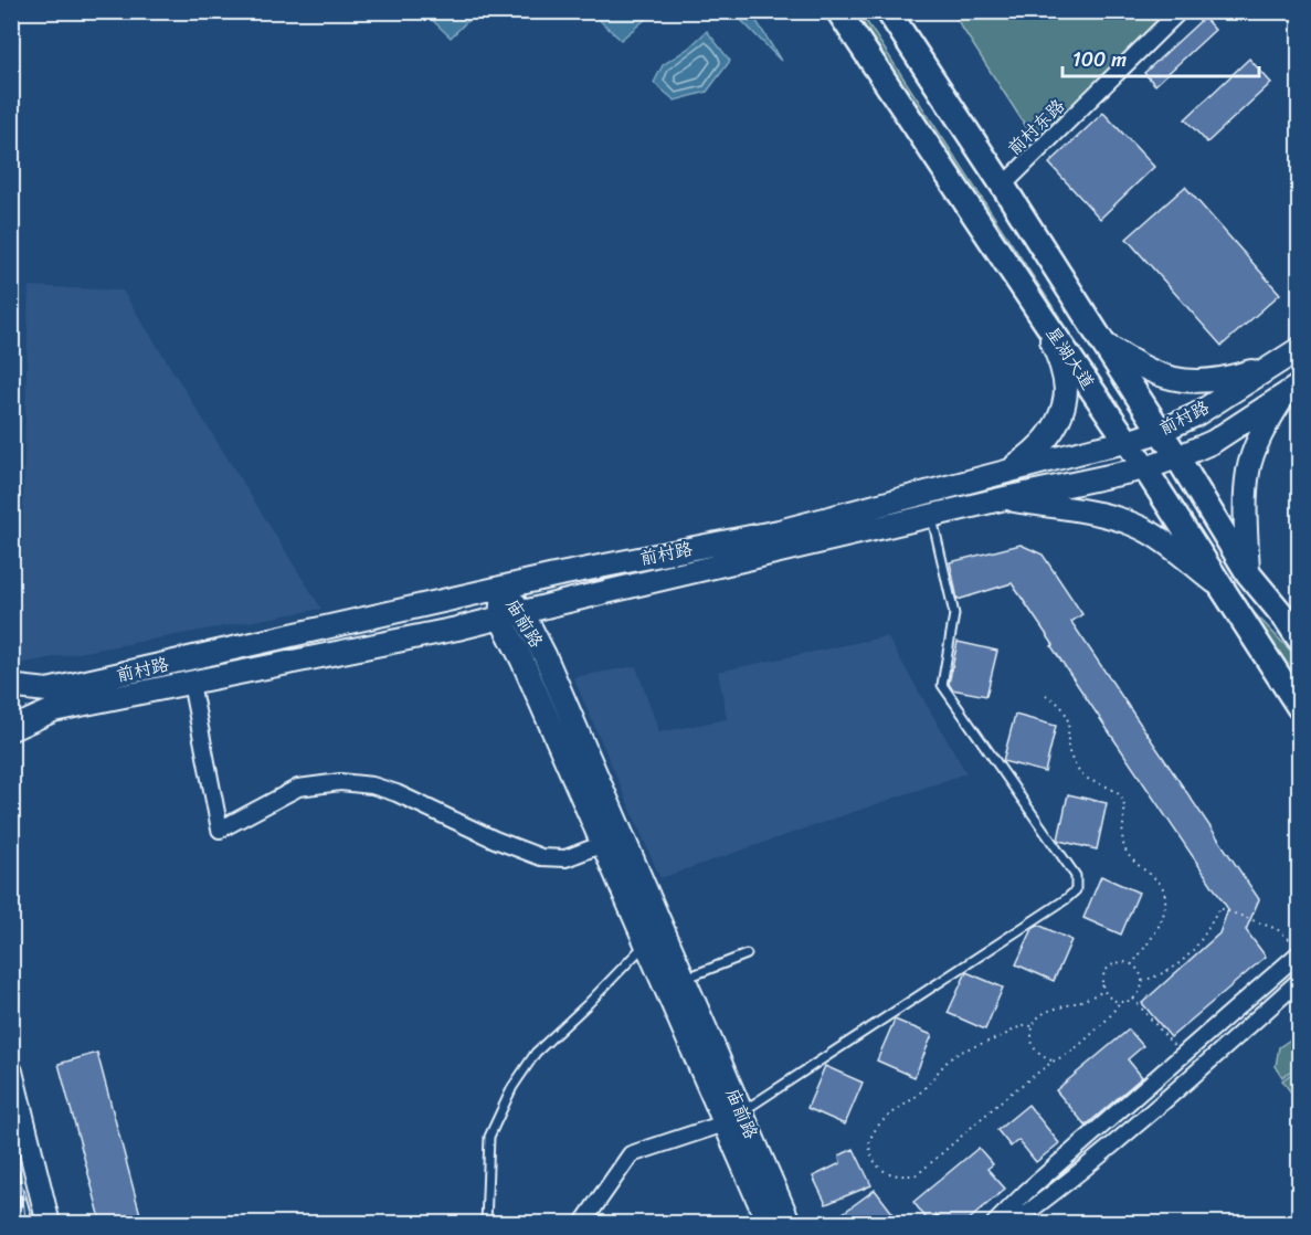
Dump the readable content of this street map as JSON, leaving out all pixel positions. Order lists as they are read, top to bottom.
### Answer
{
  "streets": {
    "main road": ["星湖大道"],
    "street": ["前村东路", "前村路", "庙前路"]
  },
  "crossings": [
    ["前村东路", "星湖大道"],
    ["星湖大道", "前村路"],
    ["前村路", "庙前路"]
  ],
  "scale_bar": "100 m"
}
